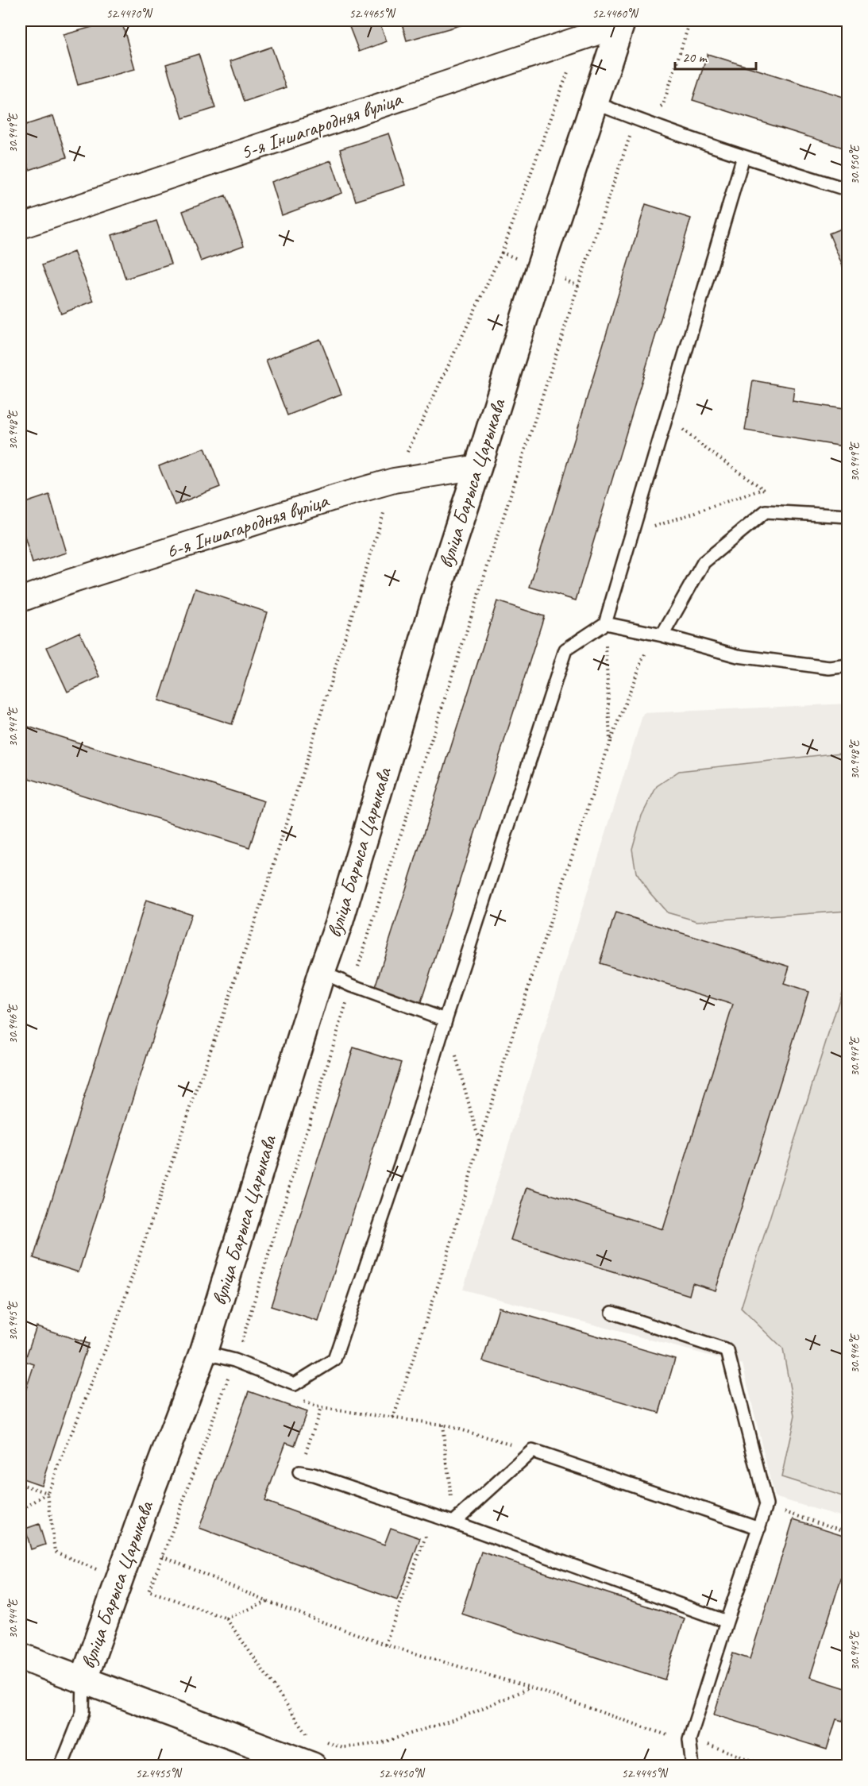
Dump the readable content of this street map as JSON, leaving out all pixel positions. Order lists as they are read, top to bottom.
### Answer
{
  "streets": {
    "main road": ["вуліца Барыса Царыкава"],
    "street": ["5-я Іншагародняя вуліца", "6-я Іншагародняя вуліца"]
  },
  "crossings": [
    ["5-я Іншагародняя вуліца", "вуліца Барыса Царыкава"],
    ["вуліца Барыса Царыкава", "6-я Іншагародняя вуліца"]
  ],
  "scale_bar": "20 m",
  "coordinates": [
    "52.4470°N",
    "52.4465°N",
    "52.4460°N",
    "30.949°E",
    "30.950°E",
    "30.948°E",
    "30.947°E",
    "30.946°E",
    "30.945°E",
    "30.944°E",
    "52.4455°N",
    "52.4450°N",
    "52.4445°N"
  ]
}
